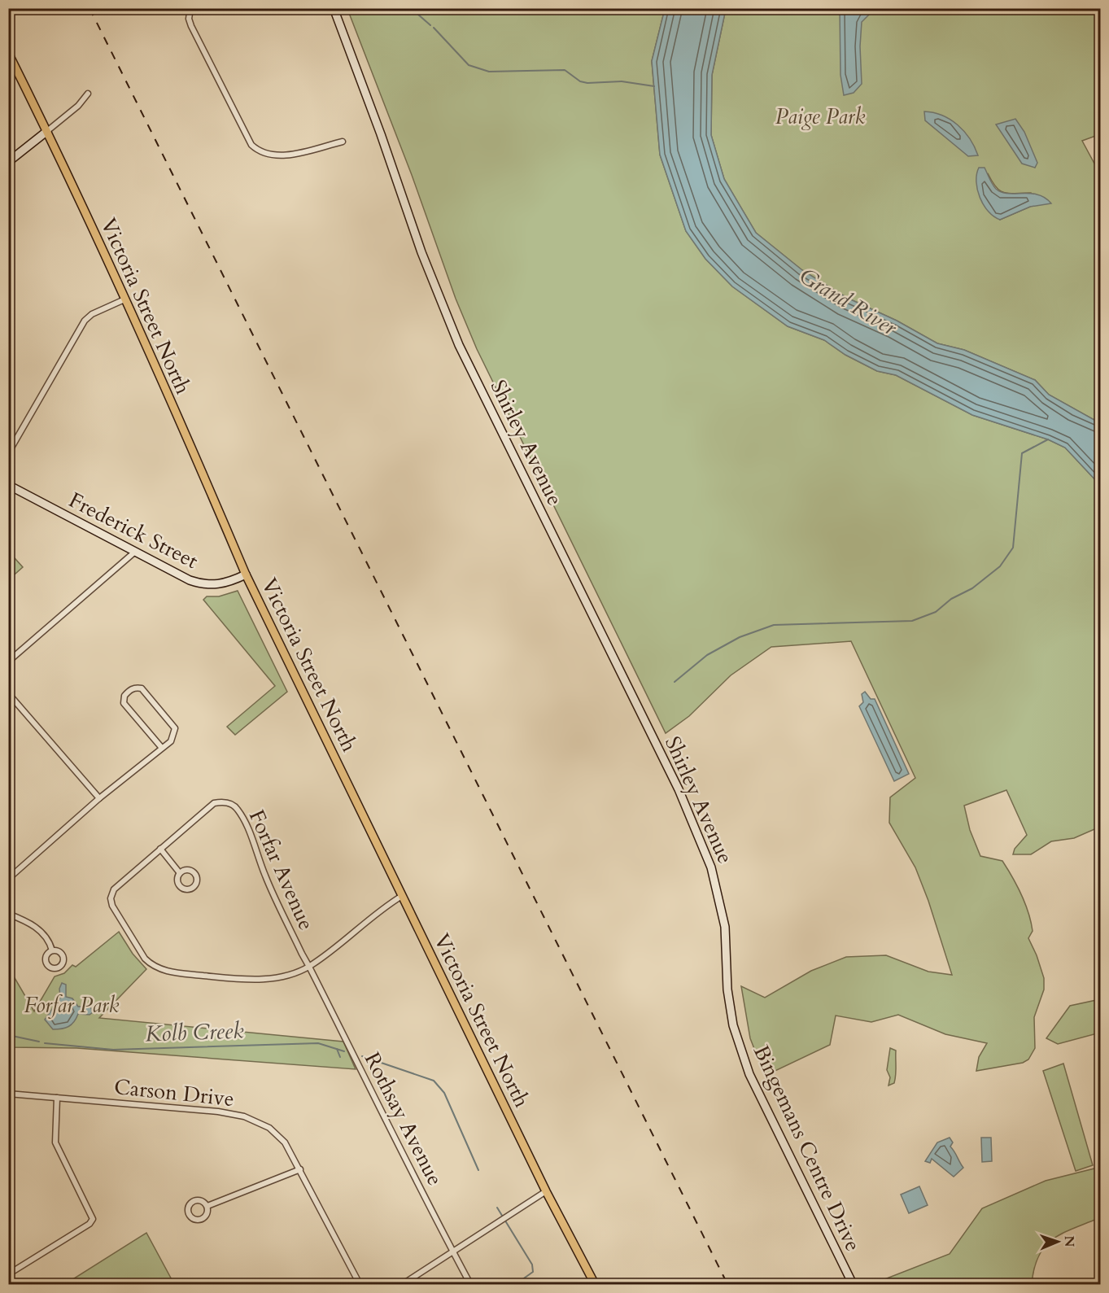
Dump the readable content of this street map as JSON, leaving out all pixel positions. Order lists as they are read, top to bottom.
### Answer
{
  "streets": {
    "main road": [
      "Victoria Street North",
      "Shirley Avenue",
      "Frederick Street",
      "Bingemans Centre Drive"
    ],
    "street": ["Forfar Avenue", "Carson Drive", "Rothsay Avenue"]
  },
  "crossings": [
    ["Victoria Street North", "Frederick Street"],
    ["Victoria Street North", "Forfar Avenue"],
    ["Shirley Avenue", "Bingemans Centre Drive"],
    ["Forfar Avenue", "Rothsay Avenue"]
  ],
  "water": ["Grand River", "Kolb Creek"],
  "parks": ["Paige Park", "Forfar Park"],
  "north": "right"
}
